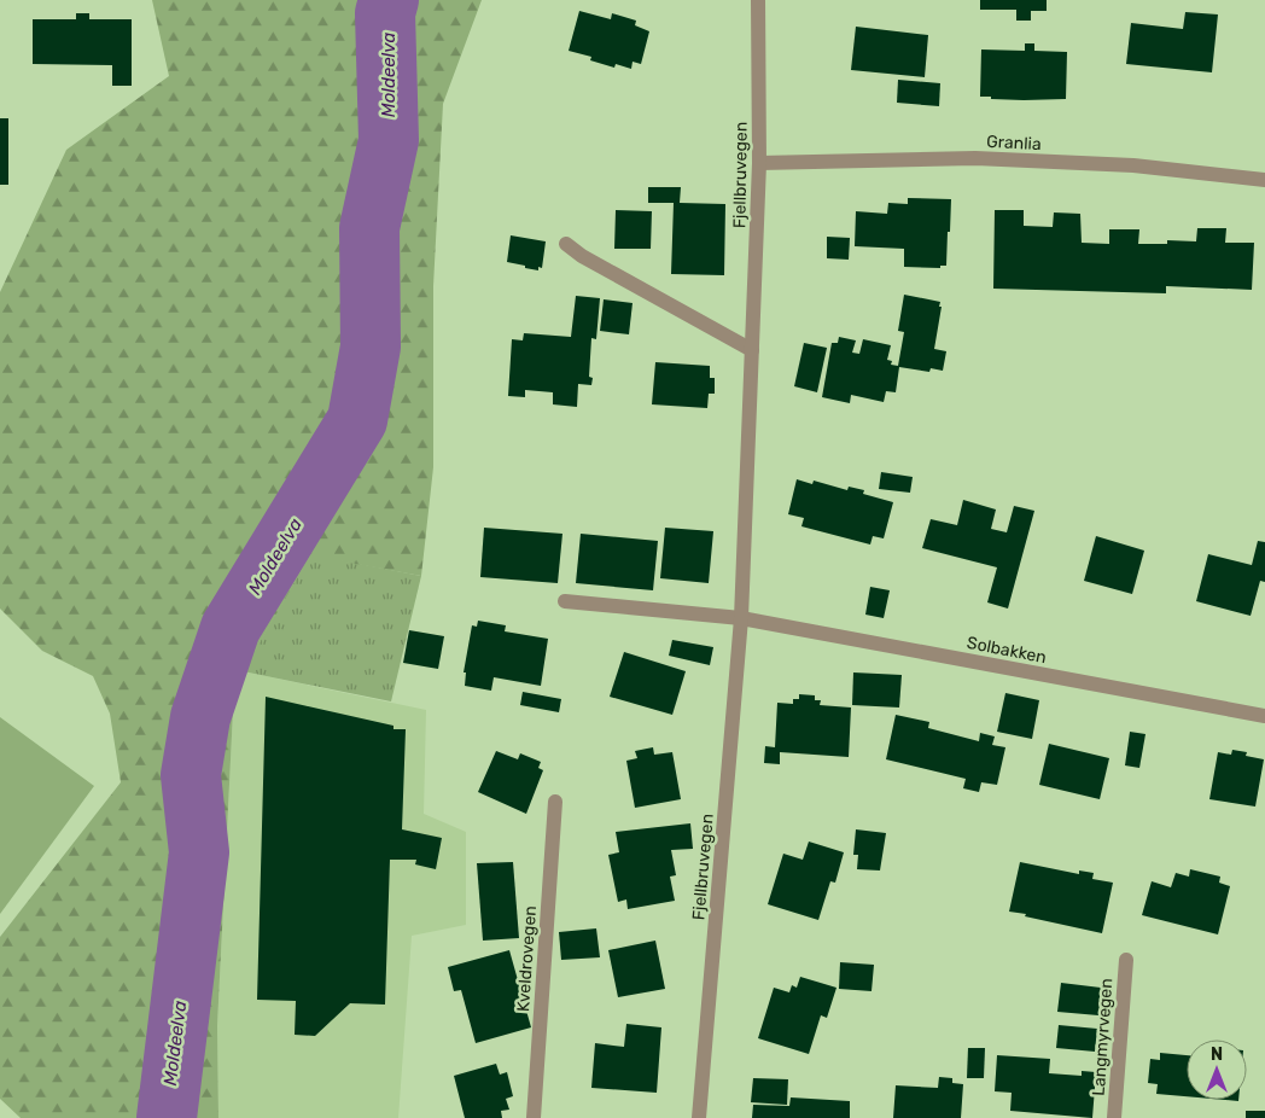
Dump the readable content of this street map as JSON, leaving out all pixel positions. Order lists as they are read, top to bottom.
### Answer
{
  "streets": {
    "street": [
      "Granlia",
      "Fjellbruvegen",
      "Solbakken",
      "Kveldrovegen",
      "Langmyrvegen"
    ]
  },
  "crossings": [
    ["Granlia", "Fjellbruvegen"],
    ["Fjellbruvegen", "Solbakken"]
  ],
  "water": ["Moldeelva"],
  "north": "top"
}
